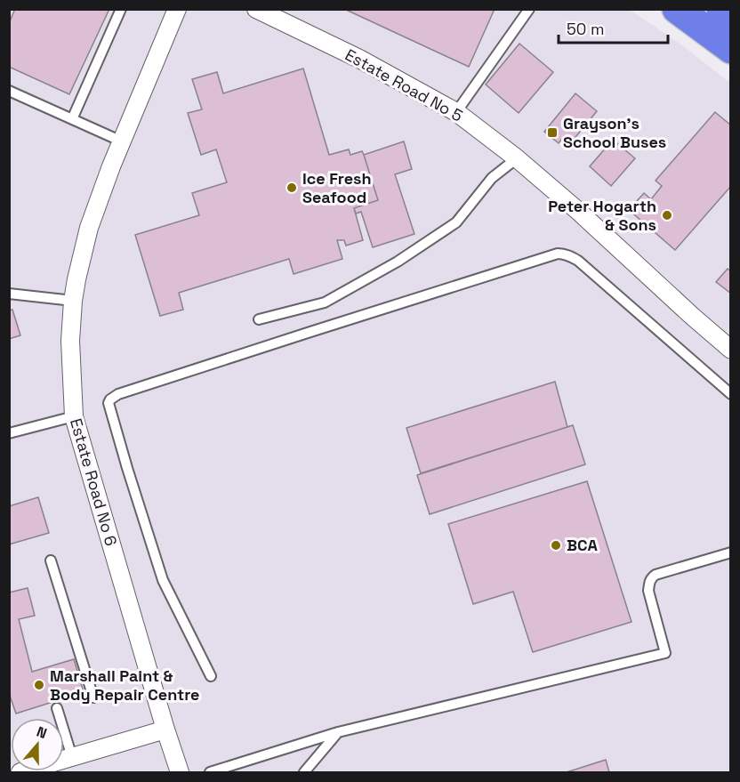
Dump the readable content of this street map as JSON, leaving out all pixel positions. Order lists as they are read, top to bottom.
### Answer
{
  "streets": {
    "street": ["Estate Road No 5", "Estate Road No 6"]
  },
  "places": {
    "transit": ["Grayson's School Buses"],
    "other": [
      "Ice Fresh Seafood",
      "Peter Hogarth & Sons",
      "BCA",
      "Marshall Paint & Body Repair Centre"
    ]
  },
  "scale_bar": "50 m",
  "north": "top"
}
